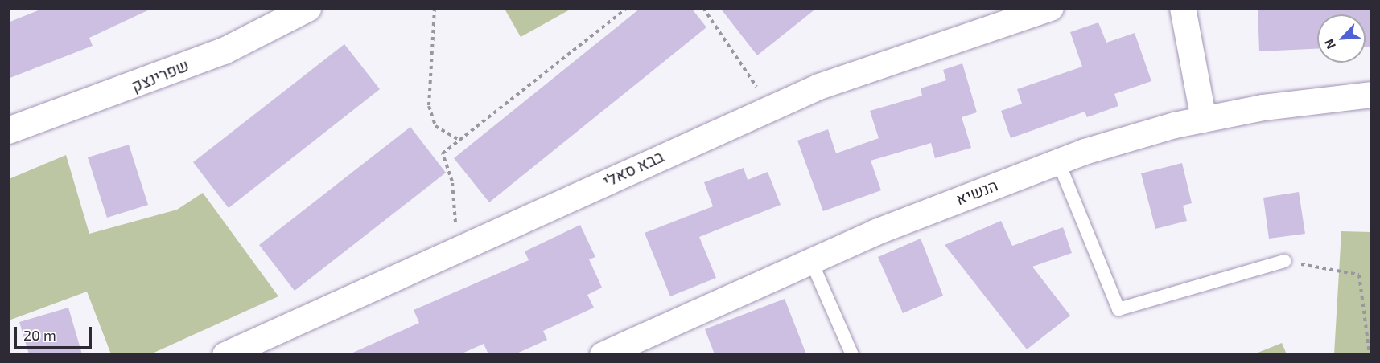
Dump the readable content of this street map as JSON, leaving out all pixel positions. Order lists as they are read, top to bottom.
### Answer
{
  "streets": {
    "street": ["שפרינצק", "בבא סאלי", "הנשיא"]
  },
  "scale_bar": "20 m",
  "north": "bottom left"
}
